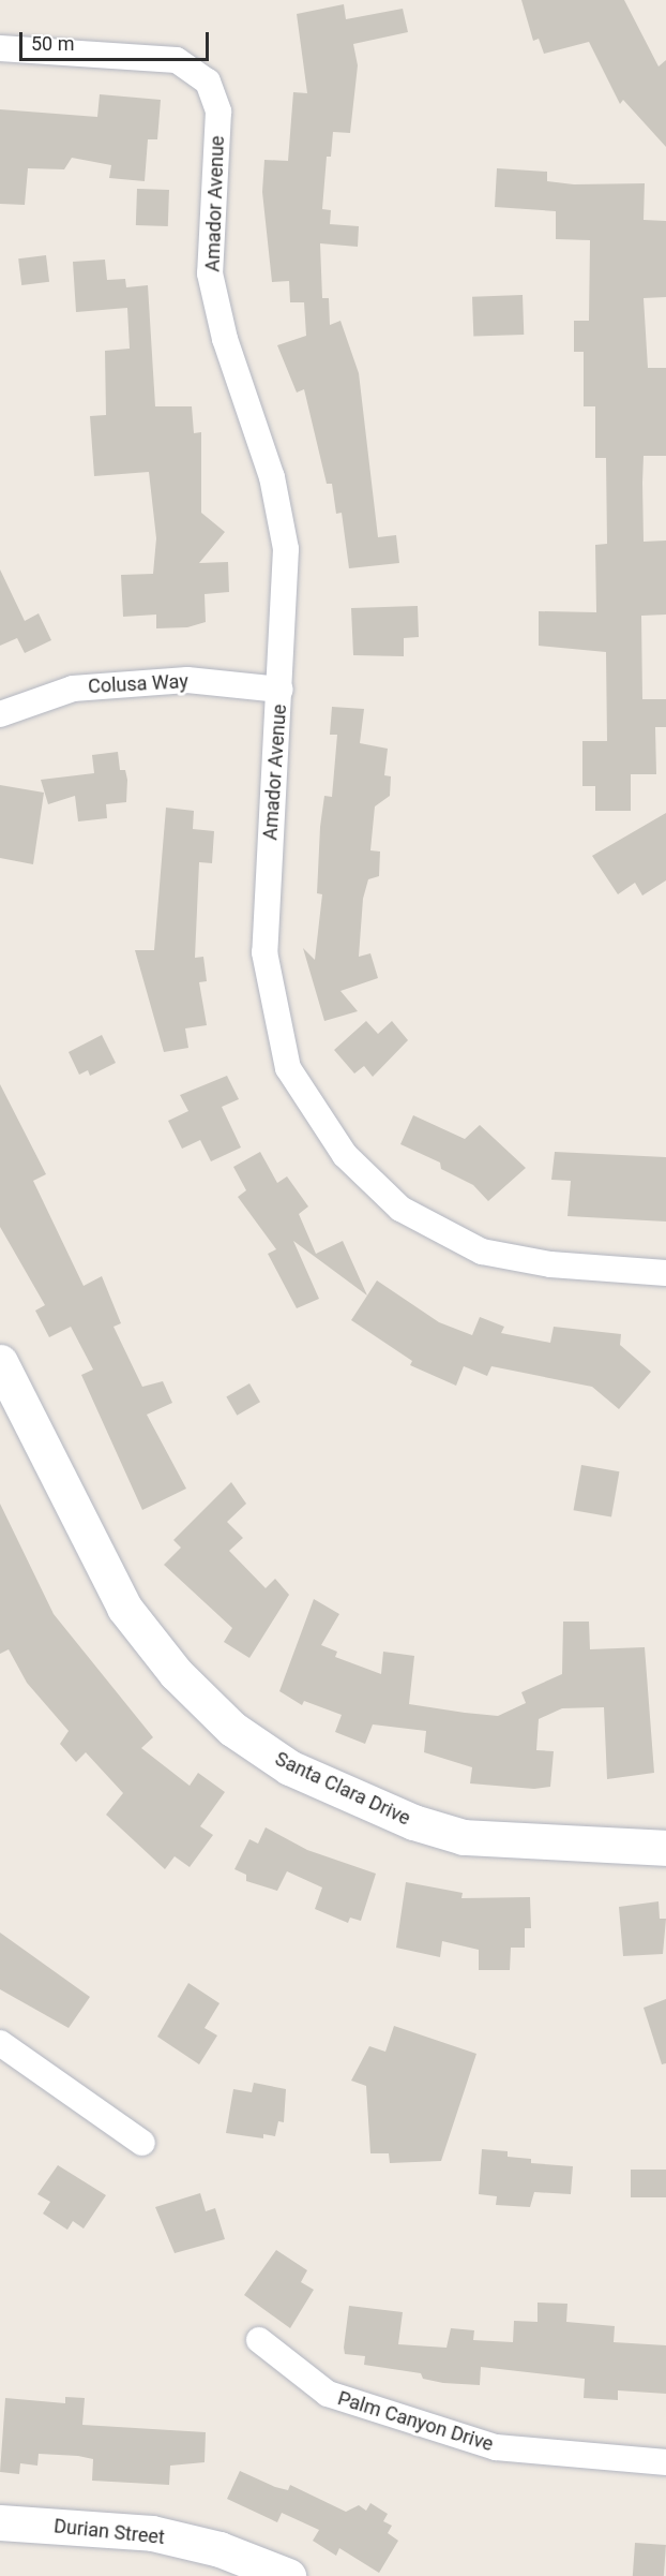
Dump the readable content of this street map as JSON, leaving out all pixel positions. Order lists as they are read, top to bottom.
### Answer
{
  "streets": {
    "street": [
      "Amador Avenue",
      "Colusa Way",
      "Santa Clara Drive",
      "Palm Canyon Drive",
      "Durian Street"
    ]
  },
  "crossings": [
    ["Amador Avenue", "Colusa Way"]
  ],
  "scale_bar": "50 m"
}
